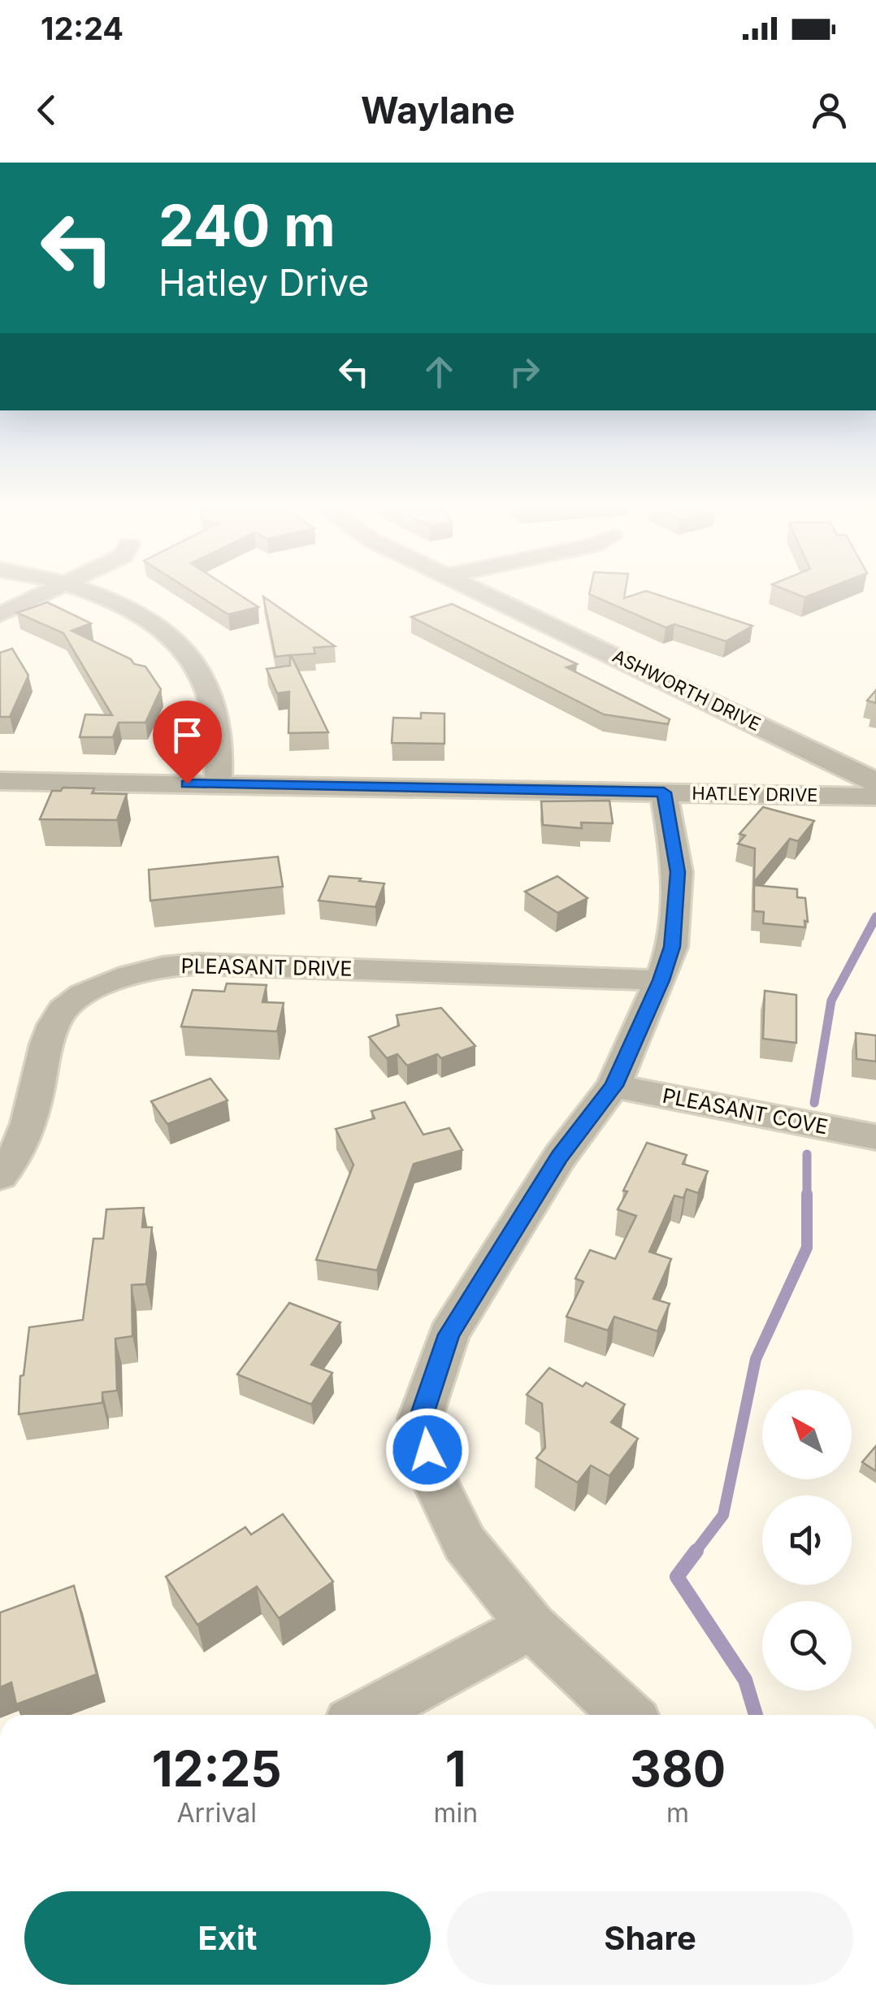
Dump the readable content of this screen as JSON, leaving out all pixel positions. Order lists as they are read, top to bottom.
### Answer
{
  "streets": {
    "street": [
      "ASHWORTH DRIVE",
      "HATLEY DRIVE",
      "PLEASANT DRIVE",
      "PLEASANT COVE"
    ]
  },
  "north": "top left",
  "page": {
    "status": "12:24",
    "header": "Waylane",
    "turn": ["240 m", "Hatley Drive"],
    "eta": [
      "12:25",
      "Arrival",
      "1",
      "min",
      "380",
      "m"
    ],
    "buttons": ["Exit", "Share"]
  }
}
